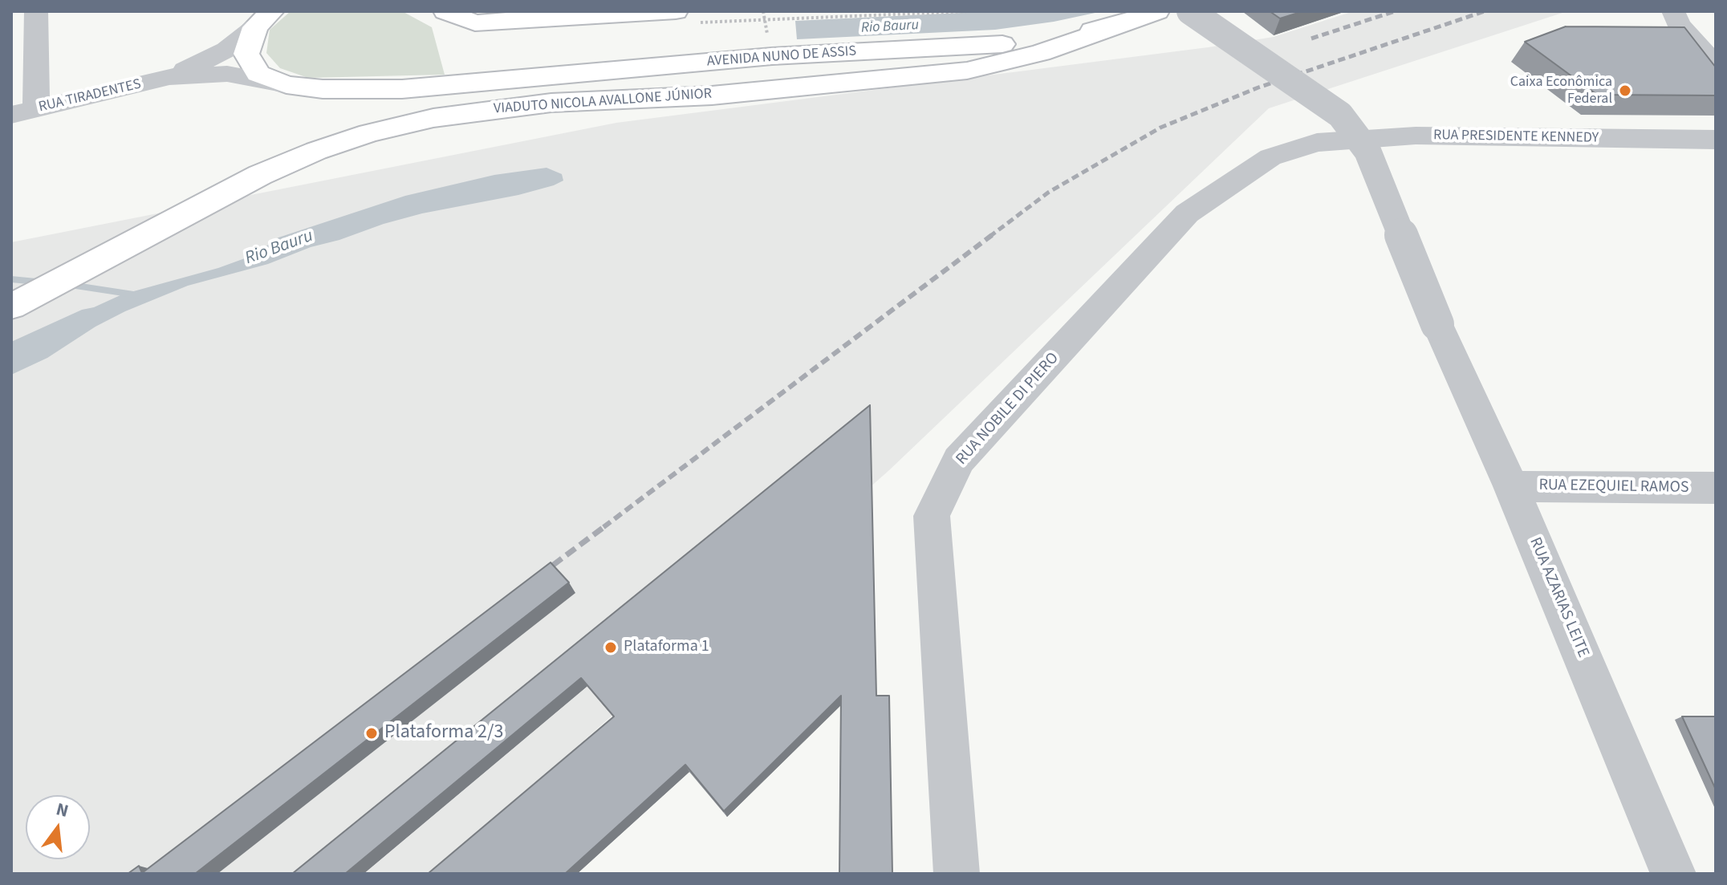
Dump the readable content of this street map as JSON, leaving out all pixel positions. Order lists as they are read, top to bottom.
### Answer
{
  "streets": {
    "main road": ["AVENIDA NUNO DE ASSIS", "VIADUTO NICOLA AVALLONE JÚNIOR"],
    "street": [
      "RUA TIRADENTES",
      "RUA PRESIDENTE KENNEDY",
      "RUA NOBILE DI PIERO",
      "RUA EZEQUIEL RAMOS",
      "RUA AZARIAS LEITE"
    ]
  },
  "crossings": [
    ["AVENIDA NUNO DE ASSIS", "RUA TIRADENTES"],
    ["AVENIDA NUNO DE ASSIS", "VIADUTO NICOLA AVALLONE JÚNIOR"],
    ["RUA PRESIDENTE KENNEDY", "RUA NOBILE DI PIERO"],
    ["RUA EZEQUIEL RAMOS", "RUA AZARIAS LEITE"]
  ],
  "water": ["Rio Bauru"],
  "places": ["Caixa Econômica Federal", "Plataforma 1", "Plataforma 2/3"],
  "north": "top"
}
